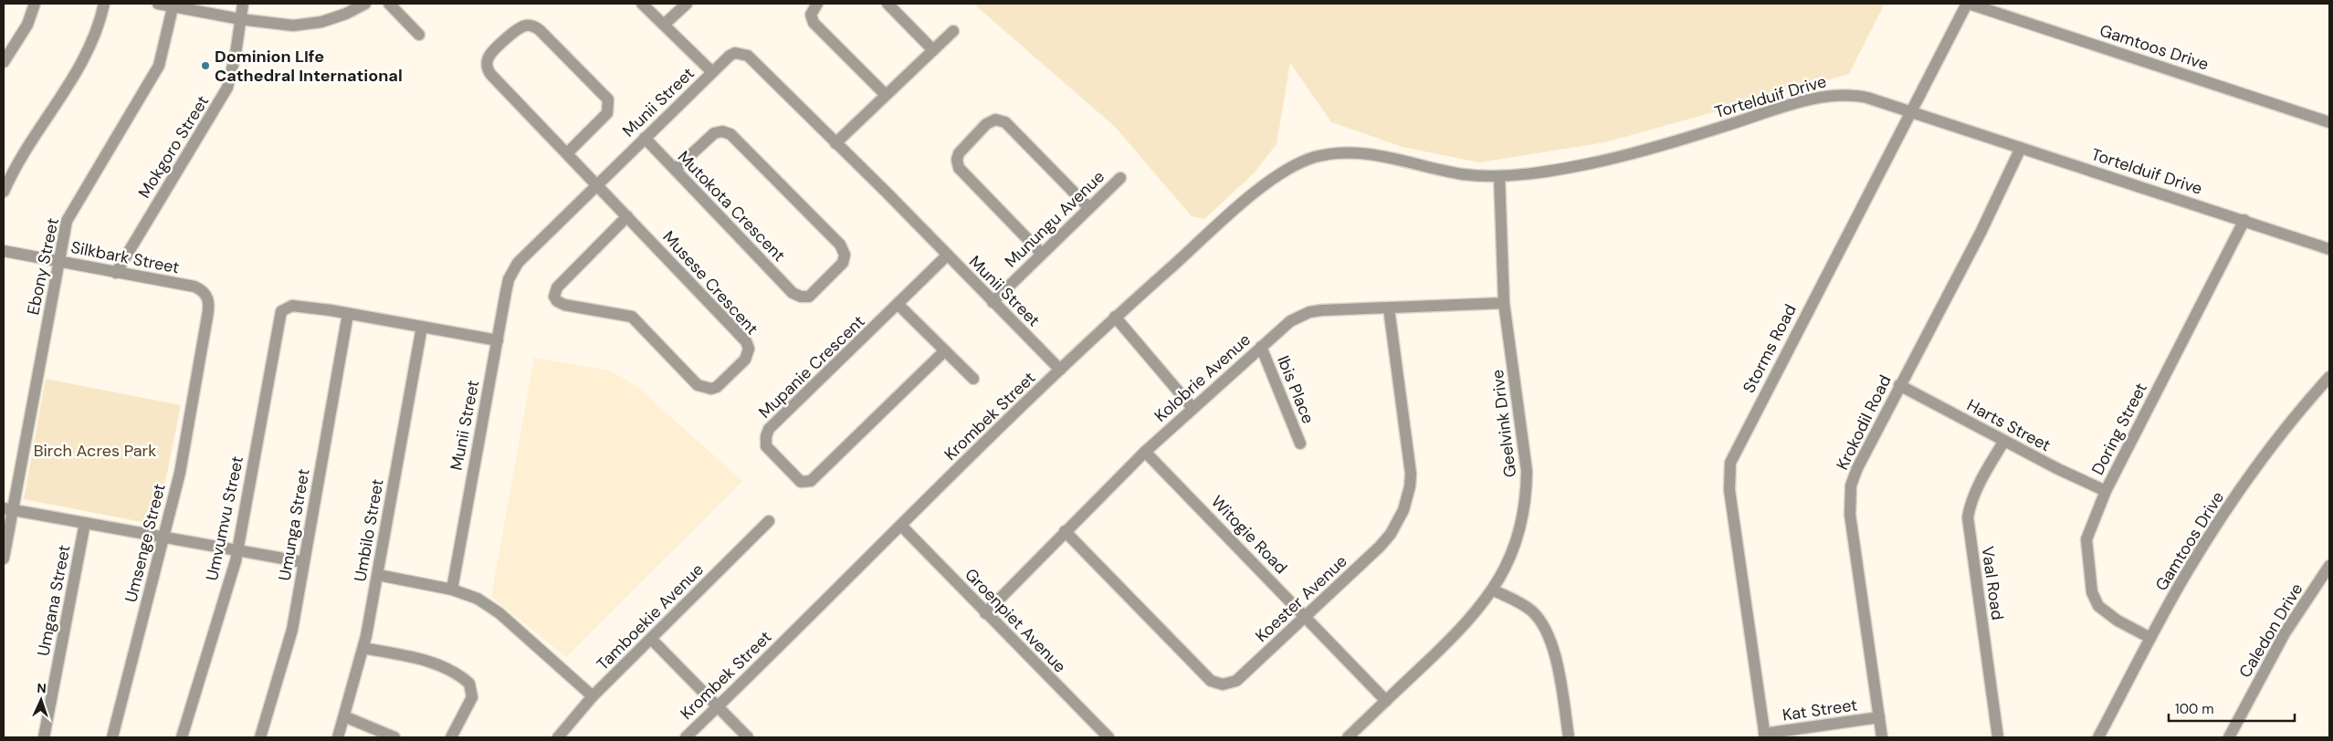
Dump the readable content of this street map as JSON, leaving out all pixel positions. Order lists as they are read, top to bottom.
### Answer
{
  "streets": {
    "street": [
      "Gamtoos Drive",
      "Tortelduif Drive",
      "Munii Street",
      "Mokgoro Street",
      "Mutokota Crescent",
      "Munungu Avenue",
      "Silkbark Street",
      "Ebony Street",
      "Musese Crescent",
      "Storms Road",
      "Mupanie Crescent",
      "Kolobrie Avenue",
      "Ibis Place",
      "Krombek Street",
      "Krokodil Road",
      "Geelvink Drive",
      "Harts Street",
      "Doring Street",
      "Umvumvu Street",
      "Umunga Street",
      "Umbilo Street",
      "Witogie Road",
      "Umsenge Street",
      "Vaal Road",
      "Koester Avenue",
      "Umgana Street",
      "Tamboekie Avenue",
      "Groenpiet Avenue",
      "Caledon Drive",
      "Kat Street"
    ]
  },
  "crossings": [
    ["Gamtoos Drive", "Storms Road"],
    ["Gamtoos Drive", "Doring Street"],
    ["Tortelduif Drive", "Storms Road"],
    ["Tortelduif Drive", "Krombek Street"],
    ["Tortelduif Drive", "Krokodil Road"],
    ["Tortelduif Drive", "Geelvink Drive"],
    ["Tortelduif Drive", "Doring Street"],
    ["Munii Street", "Mutokota Crescent"],
    ["Munii Street", "Munungu Avenue"],
    ["Munii Street", "Musese Crescent"],
    ["Munii Street", "Mupanie Crescent"],
    ["Munii Street", "Krombek Street"],
    ["Mokgoro Street", "Silkbark Street"],
    ["Silkbark Street", "Ebony Street"],
    ["Silkbark Street", "Umsenge Street"],
    ["Storms Road", "Kat Street"],
    ["Kolobrie Avenue", "Ibis Place"],
    ["Kolobrie Avenue", "Geelvink Drive"],
    ["Kolobrie Avenue", "Witogie Road"],
    ["Kolobrie Avenue", "Koester Avenue"],
    ["Kolobrie Avenue", "Groenpiet Avenue"],
    ["Krombek Street", "Groenpiet Avenue"],
    ["Krokodil Road", "Harts Street"],
    ["Krokodil Road", "Kat Street"],
    ["Geelvink Drive", "Witogie Road"],
    ["Harts Street", "Doring Street"],
    ["Harts Street", "Vaal Road"],
    ["Umvumvu Street", "Umunga Street"],
    ["Witogie Road", "Koester Avenue"]
  ],
  "parks": ["Birch Acres Park"],
  "places": ["Dominion LIfe Cathedral International"],
  "scale_bar": "100 m",
  "north": "top"
}
